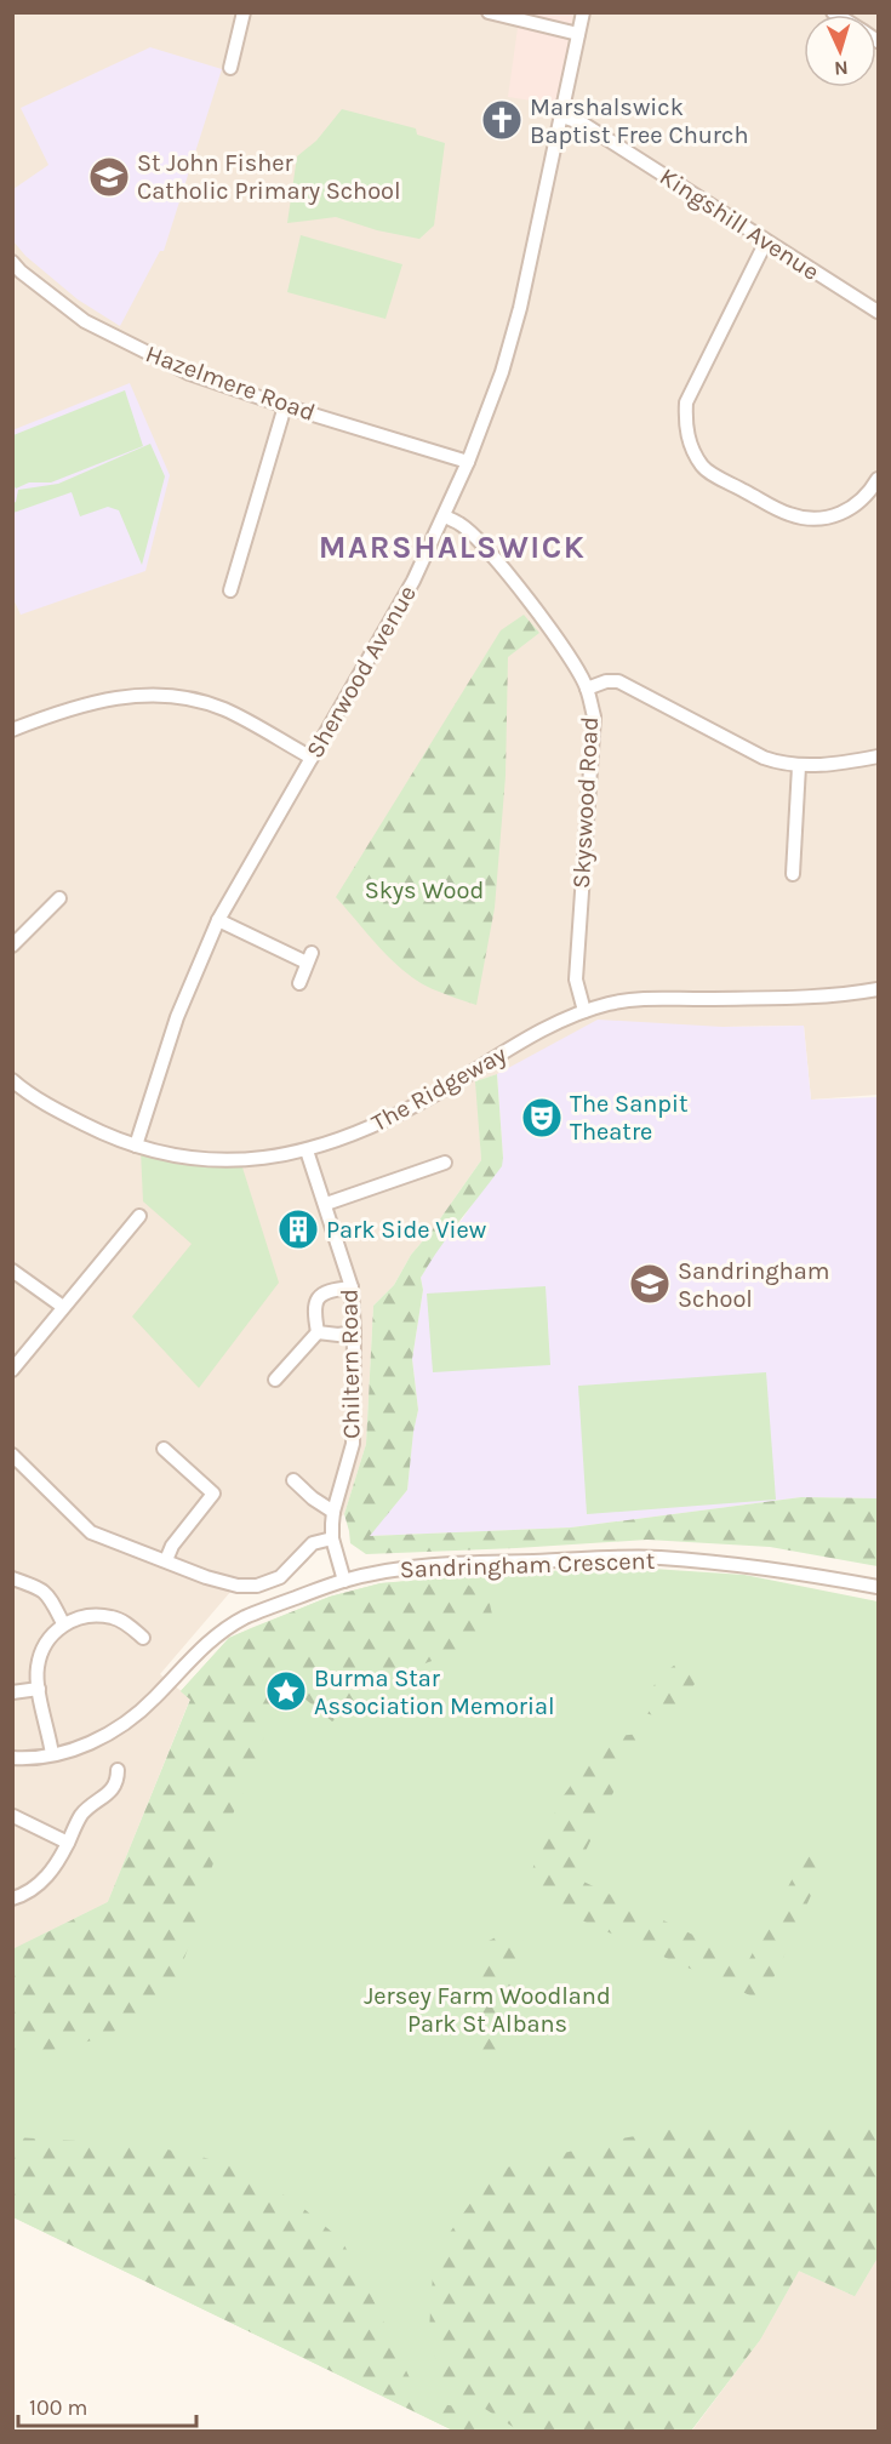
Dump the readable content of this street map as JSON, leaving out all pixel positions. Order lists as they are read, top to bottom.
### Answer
{
  "streets": {
    "street": [
      "Kingshill Avenue",
      "Hazelmere Road",
      "Sherwood Avenue",
      "Skyswood Road",
      "The Ridgeway",
      "Chiltern Road",
      "Sandringham Crescent"
    ]
  },
  "crossings": [
    ["Kingshill Avenue", "Sherwood Avenue"],
    ["Hazelmere Road", "Sherwood Avenue"],
    ["Sherwood Avenue", "Skyswood Road"],
    ["Sherwood Avenue", "The Ridgeway"],
    ["Skyswood Road", "The Ridgeway"],
    ["The Ridgeway", "Chiltern Road"],
    ["Chiltern Road", "Sandringham Crescent"]
  ],
  "districts": ["MARSHALSWICK"],
  "parks": ["Skys Wood", "Jersey Farm Woodland Park St Albans"],
  "places": {
    "church": ["Marshalswick Baptist Free Church"],
    "school or university": ["St John Fisher Catholic Primary School", "Sandringham School"],
    "theatre": ["The Sanpit Theatre"],
    "building": ["Park Side View"],
    "place": ["Burma Star Association Memorial"]
  },
  "scale_bar": "100 m",
  "north": "bottom"
}
